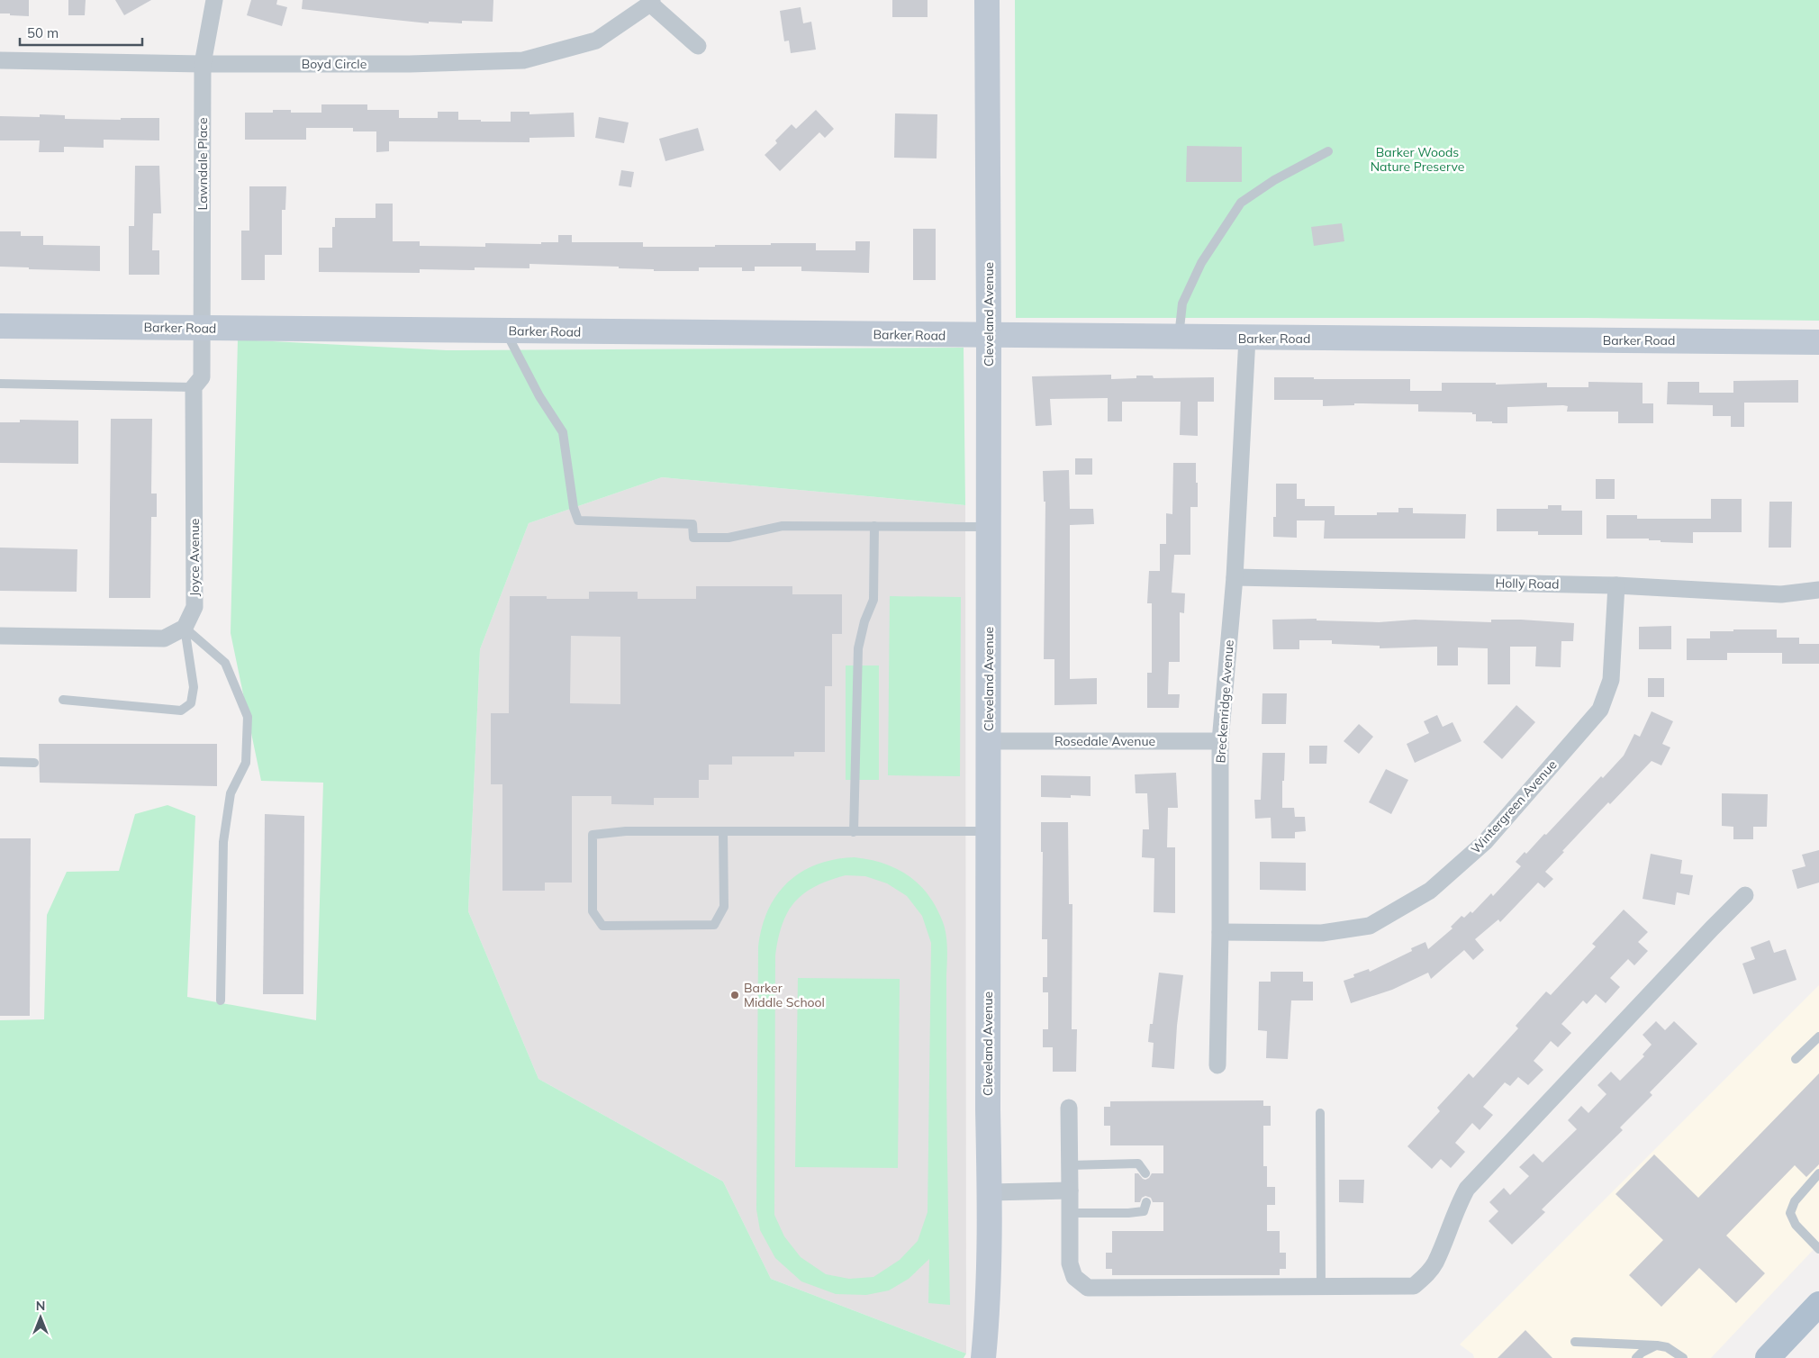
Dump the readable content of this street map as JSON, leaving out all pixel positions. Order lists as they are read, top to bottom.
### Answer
{
  "streets": {
    "street": [
      "Boyd Circle",
      "Lawndale Place",
      "Cleveland Avenue",
      "Barker Road",
      "Joyce Avenue",
      "Holly Road",
      "Breckenridge Avenue",
      "Rosedale Avenue",
      "Wintergreen Avenue"
    ]
  },
  "crossings": [
    ["Boyd Circle", "Lawndale Place"],
    ["Lawndale Place", "Barker Road"],
    ["Lawndale Place", "Joyce Avenue"],
    ["Cleveland Avenue", "Barker Road"],
    ["Cleveland Avenue", "Rosedale Avenue"],
    ["Barker Road", "Joyce Avenue"],
    ["Barker Road", "Breckenridge Avenue"],
    ["Holly Road", "Breckenridge Avenue"],
    ["Holly Road", "Wintergreen Avenue"],
    ["Breckenridge Avenue", "Rosedale Avenue"],
    ["Breckenridge Avenue", "Wintergreen Avenue"]
  ],
  "parks": ["Barker Woods Nature Preserve"],
  "places": ["Barker Middle School"],
  "scale_bar": "50 m",
  "north": "top"
}
